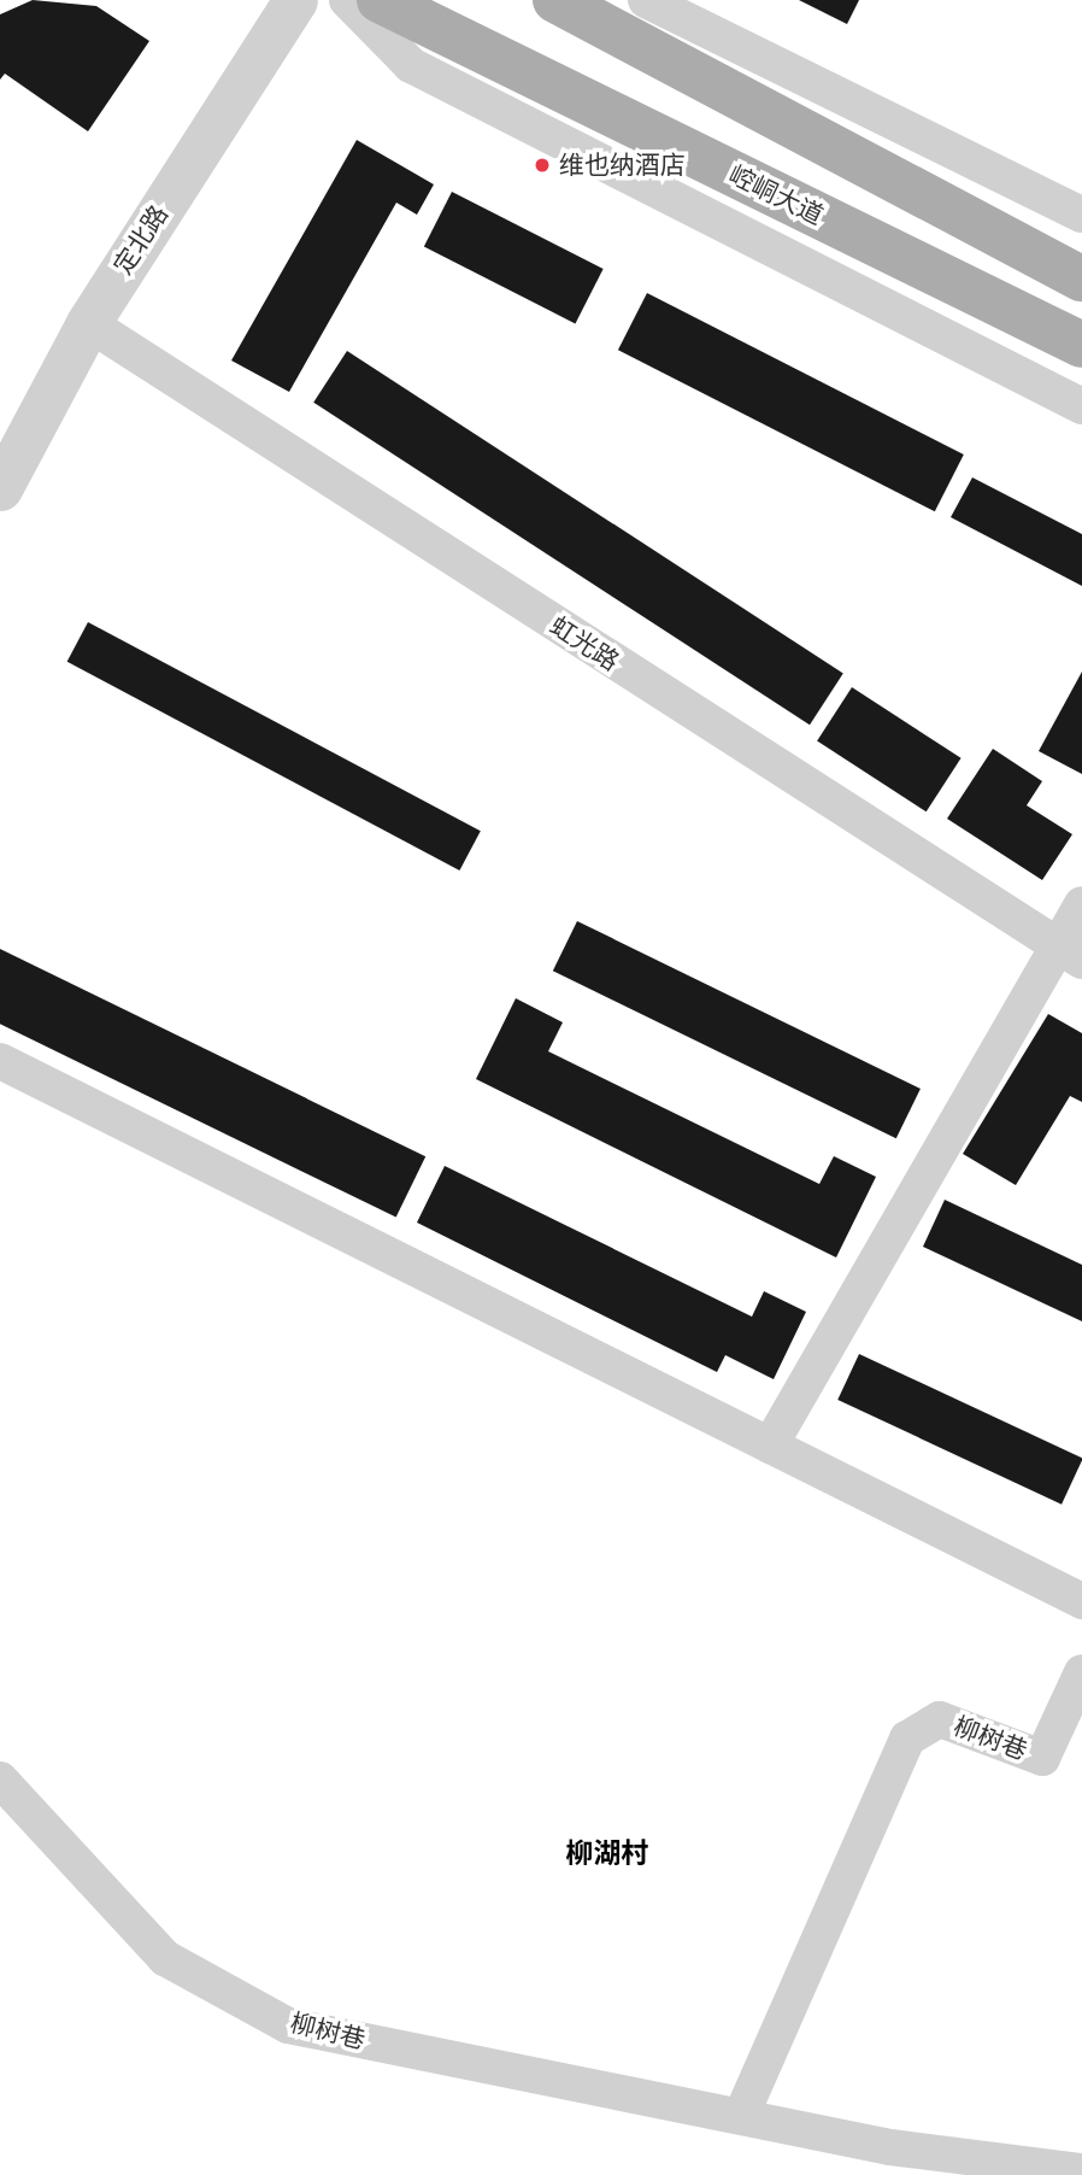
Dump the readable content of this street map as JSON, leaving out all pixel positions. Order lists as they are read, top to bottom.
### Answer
{
  "streets": {
    "main road": ["崆峒大道"],
    "street": ["定北路", "虹光路", "柳树巷"]
  },
  "crossings": [
    ["定北路", "虹光路"]
  ],
  "districts": ["柳湖村"],
  "places": ["维也纳酒店"]
}
